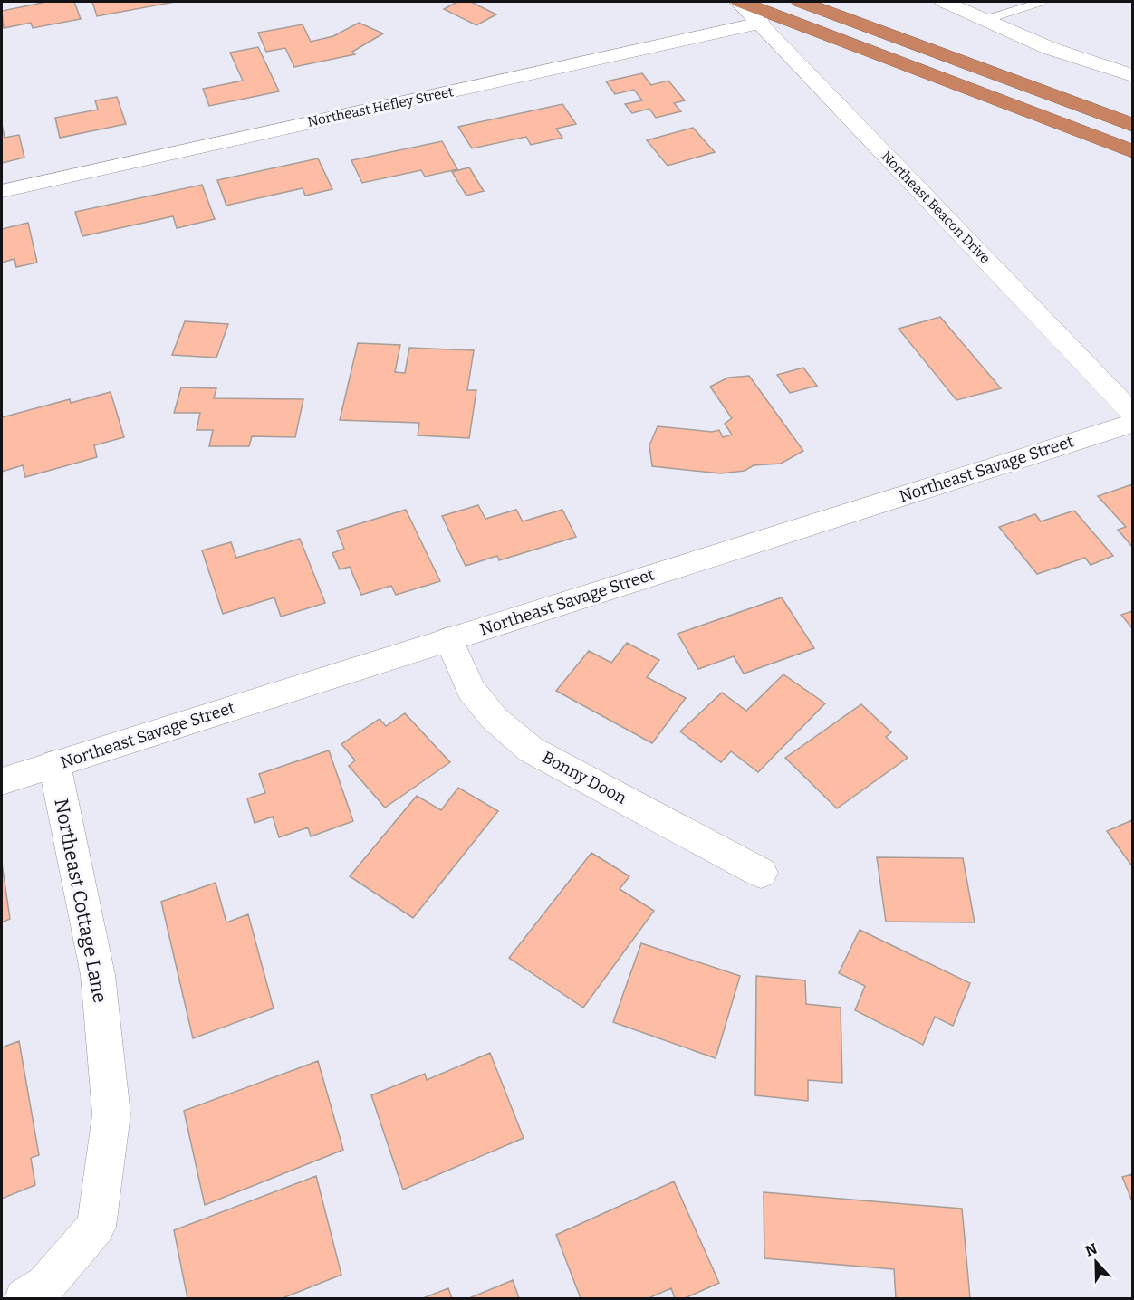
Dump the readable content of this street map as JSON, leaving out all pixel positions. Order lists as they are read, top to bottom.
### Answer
{
  "streets": {
    "street": [
      "Northeast Hefley Street",
      "Northeast Beacon Drive",
      "Northeast Savage Street",
      "Bonny Doon",
      "Northeast Cottage Lane"
    ]
  },
  "crossings": [
    ["Northeast Hefley Street", "Northeast Beacon Drive"],
    ["Northeast Savage Street", "Bonny Doon"],
    ["Northeast Savage Street", "Northeast Cottage Lane"]
  ],
  "north": "top"
}
